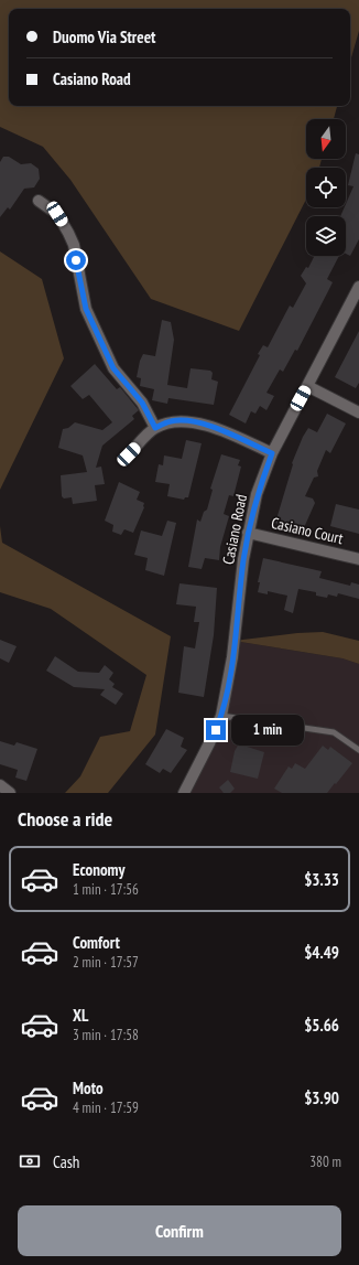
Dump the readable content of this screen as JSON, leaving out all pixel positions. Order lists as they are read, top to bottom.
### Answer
{
  "streets": {
    "street": ["Casiano Road", "Casiano Court"]
  },
  "crossings": [
    ["Casiano Road", "Casiano Court"]
  ],
  "north": "bottom",
  "page": {
    "banner": ["Duomo Via Street", "Casiano Road"],
    "bubble": "1 min",
    "heading": "Choose a ride",
    "list": [
      {
        "name": "Economy",
        "note": "1 min · 17:56",
        "value": "$3.33"
      },
      {
        "name": "Comfort",
        "note": "2 min · 17:57",
        "value": "$4.49"
      },
      {
        "name": "XL",
        "note": "3 min · 17:58",
        "value": "$5.66"
      },
      {
        "name": "Moto",
        "note": "4 min · 17:59",
        "value": "$3.90"
      }
    ],
    "pay": ["Cash", "380 m"],
    "buttons": "Confirm"
  }
}
